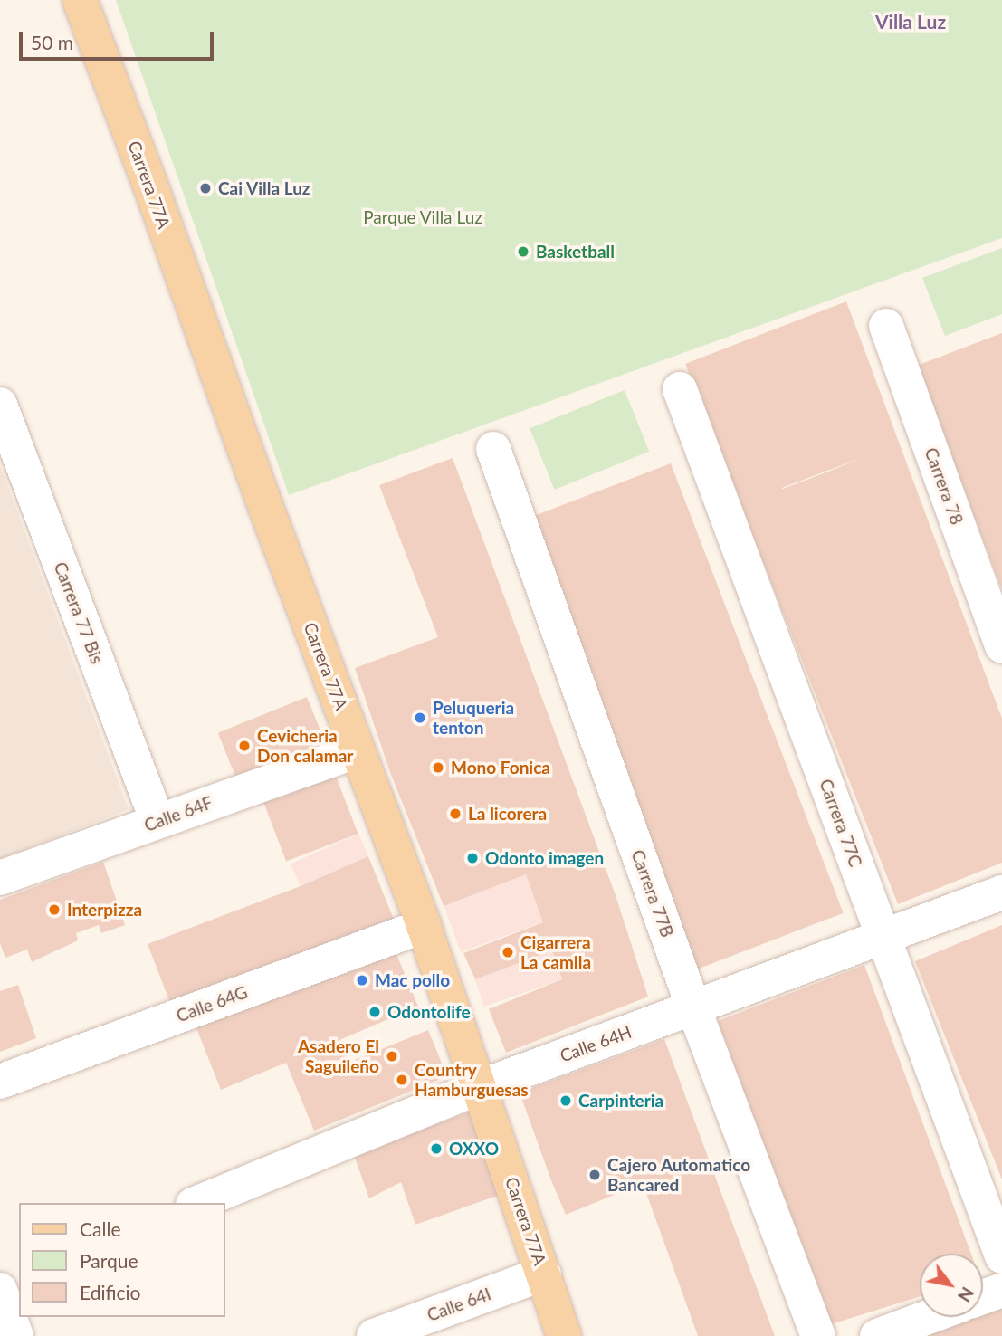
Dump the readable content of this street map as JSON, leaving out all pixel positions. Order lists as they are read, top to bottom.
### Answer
{
  "streets": {
    "main road": ["Carrera 77A"],
    "street": [
      "Carrera 78",
      "Carrera 77 Bis",
      "Calle 64F",
      "Carrera 77C",
      "Carrera 77B",
      "Calle 64G",
      "Calle 64H",
      "Calle 64I"
    ]
  },
  "crossings": [
    ["Carrera 77A", "Calle 64F"],
    ["Carrera 77A", "Calle 64G"],
    ["Carrera 77A", "Calle 64H"],
    ["Carrera 77A", "Calle 64I"],
    ["Carrera 77 Bis", "Calle 64F"],
    ["Carrera 77C", "Calle 64H"],
    ["Carrera 77B", "Calle 64H"]
  ],
  "districts": ["Villa Luz"],
  "parks": ["Parque Villa Luz"],
  "places": [
    "Cai Villa Luz",
    "Basketball",
    "Peluqueria tenton",
    "Cevicheria Don calamar",
    "Mono Fonica",
    "La licorera",
    "Odonto imagen",
    "Interpizza",
    "Cigarrera La camila",
    "Mac pollo",
    "Odontolife",
    "Asadero El Saguileño",
    "Country Hamburguesas",
    "Carpinteria",
    "OXXO",
    "Cajero Automatico Bancared"
  ],
  "legend": ["Calle", "Parque", "Edificio"],
  "scale_bar": "50 m",
  "north": "bottom right"
}
